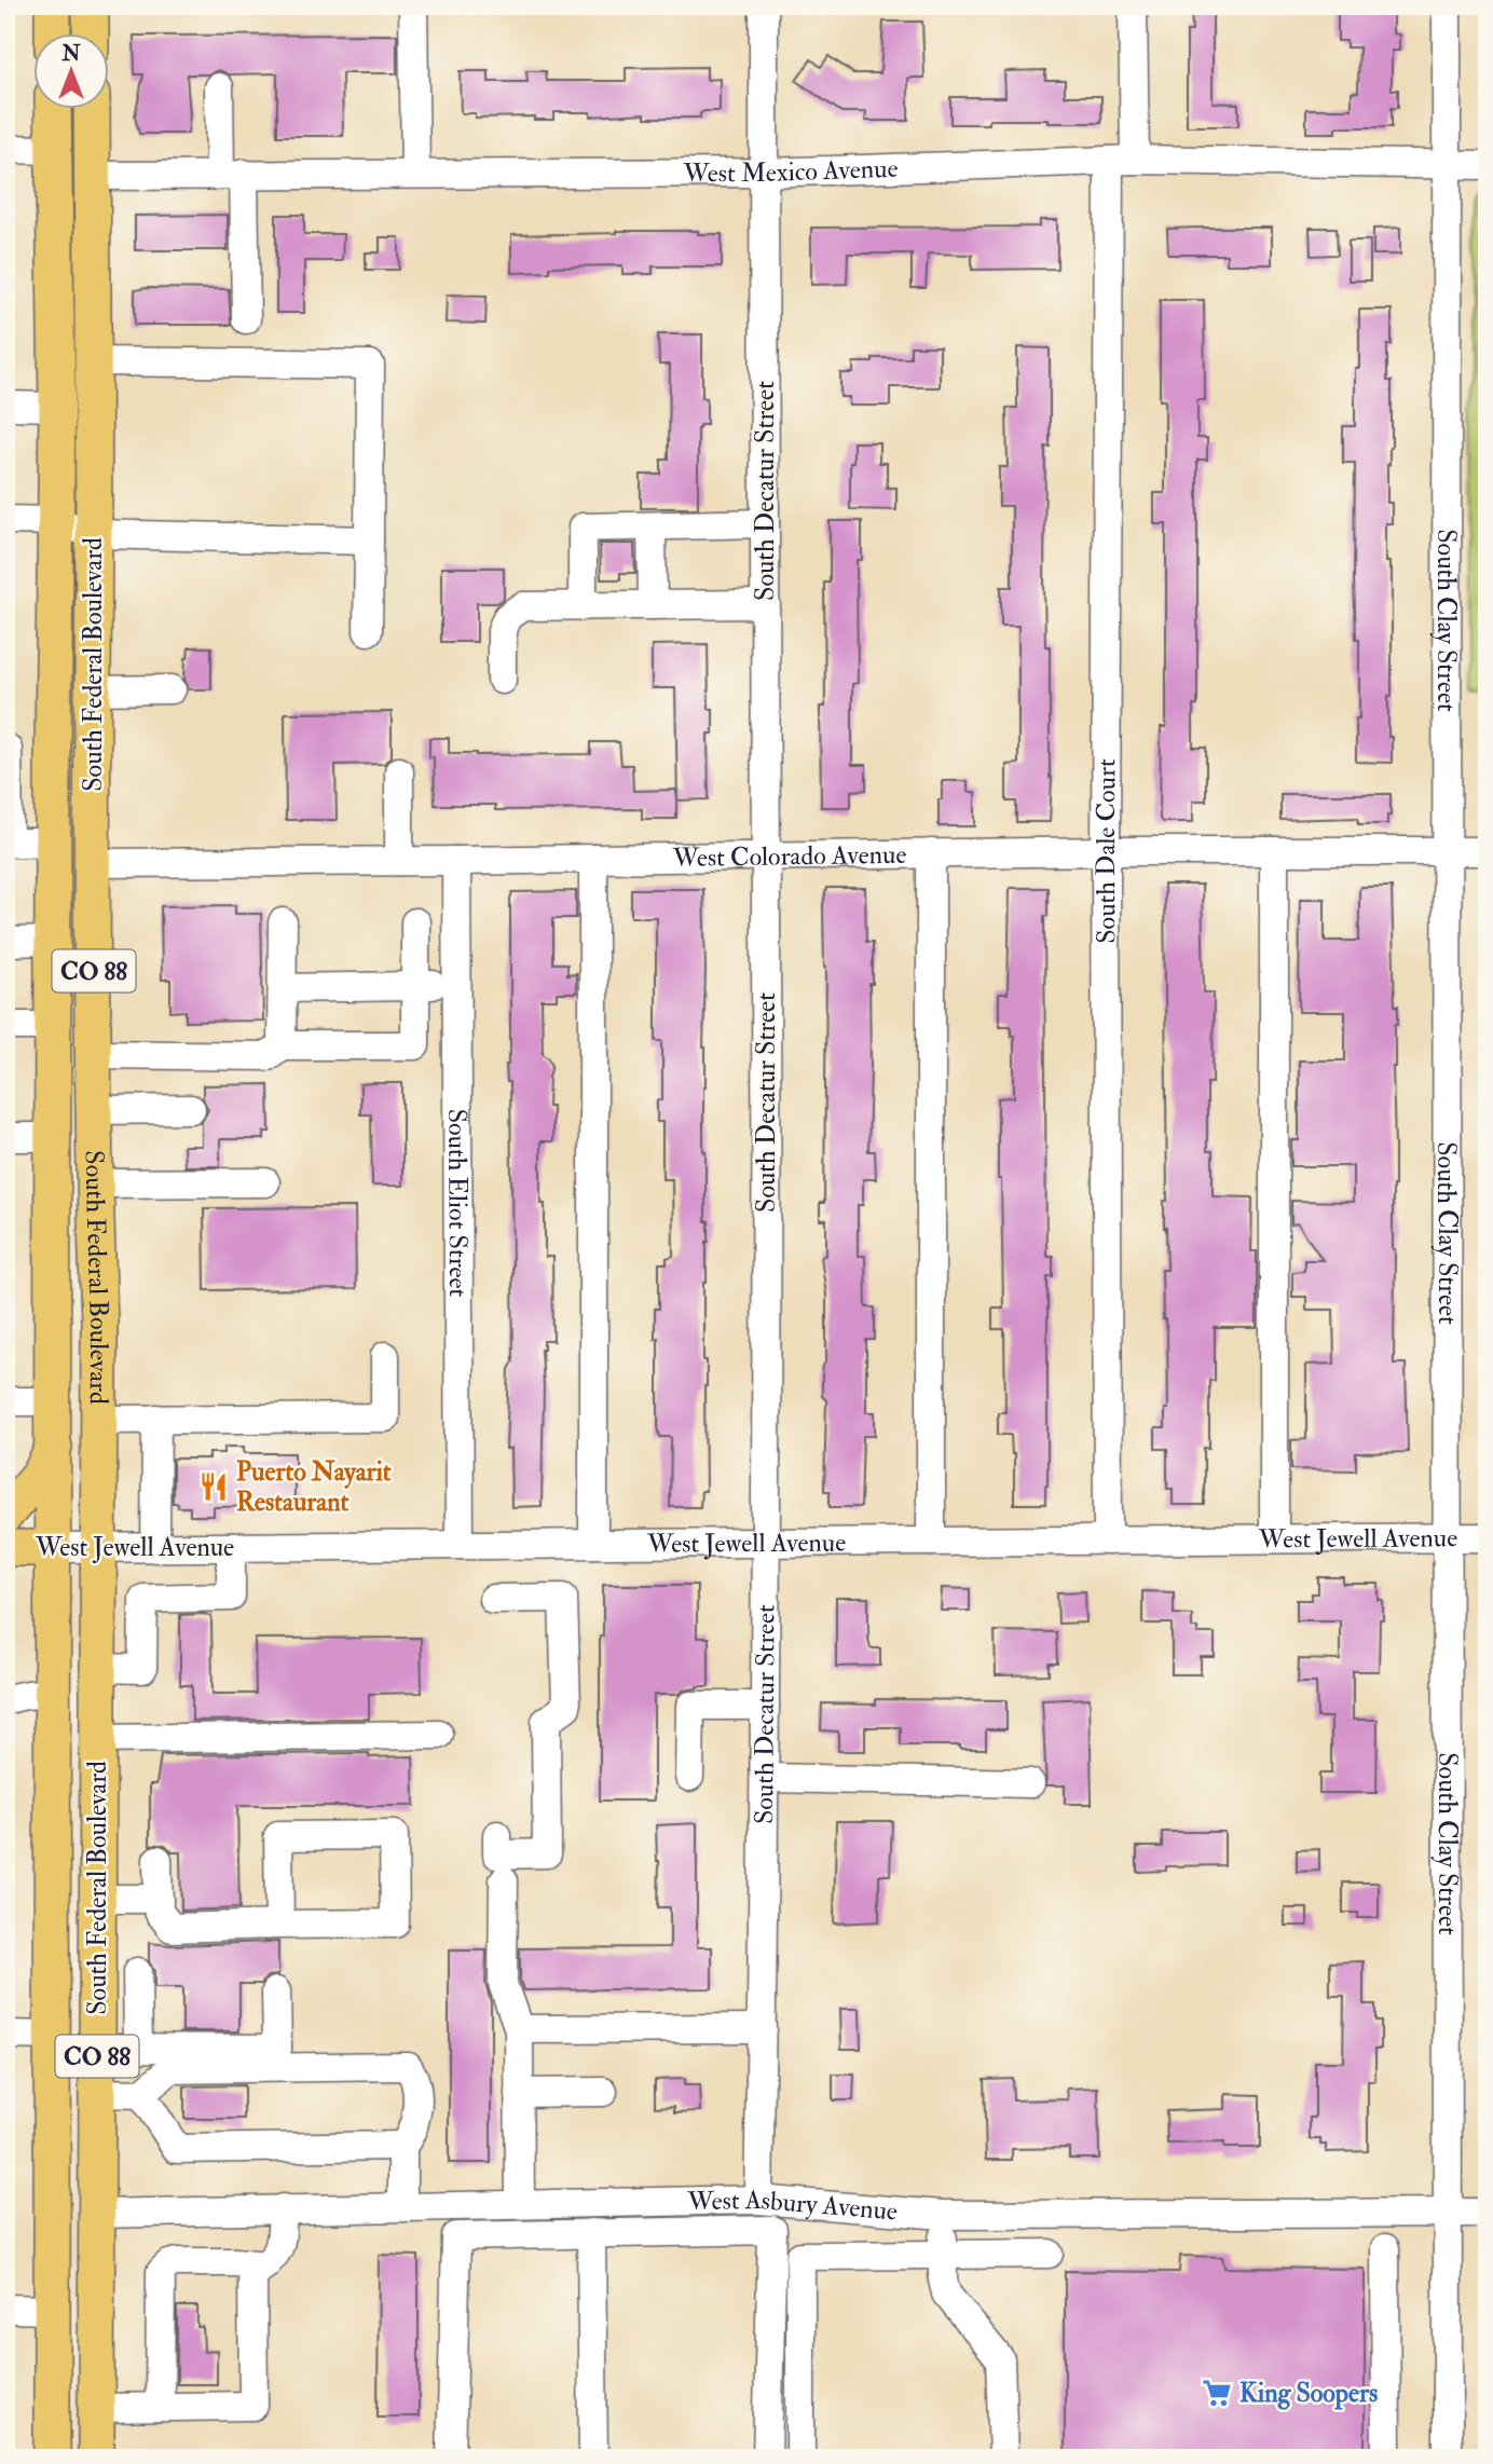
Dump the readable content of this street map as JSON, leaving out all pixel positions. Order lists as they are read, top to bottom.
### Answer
{
  "streets": {
    "main road": ["South Federal Boulevard", "CO 88", "West Jewell Avenue"],
    "street": [
      "West Mexico Avenue",
      "South Decatur Street",
      "South Clay Street",
      "South Dale Court",
      "West Colorado Avenue",
      "South Eliot Street",
      "West Asbury Avenue"
    ]
  },
  "crossings": [
    ["West Mexico Avenue", "South Decatur Street"],
    ["West Mexico Avenue", "South Clay Street"],
    ["West Mexico Avenue", "South Federal Boulevard"],
    ["West Mexico Avenue", "South Dale Court"],
    ["South Decatur Street", "West Colorado Avenue"],
    ["South Decatur Street", "West Jewell Avenue"],
    ["South Decatur Street", "West Asbury Avenue"],
    ["South Clay Street", "West Colorado Avenue"],
    ["South Clay Street", "West Jewell Avenue"],
    ["South Clay Street", "West Asbury Avenue"],
    ["South Federal Boulevard", "West Colorado Avenue"],
    ["South Federal Boulevard", "West Jewell Avenue"],
    ["South Federal Boulevard", "West Asbury Avenue"],
    ["South Dale Court", "West Colorado Avenue"],
    ["South Dale Court", "West Jewell Avenue"],
    ["West Colorado Avenue", "South Eliot Street"],
    ["South Eliot Street", "West Jewell Avenue"]
  ],
  "places": {
    "restaurant": ["Puerto Nayarit Restaurant"],
    "supermarket": ["King Soopers"]
  },
  "north": "top"
}
